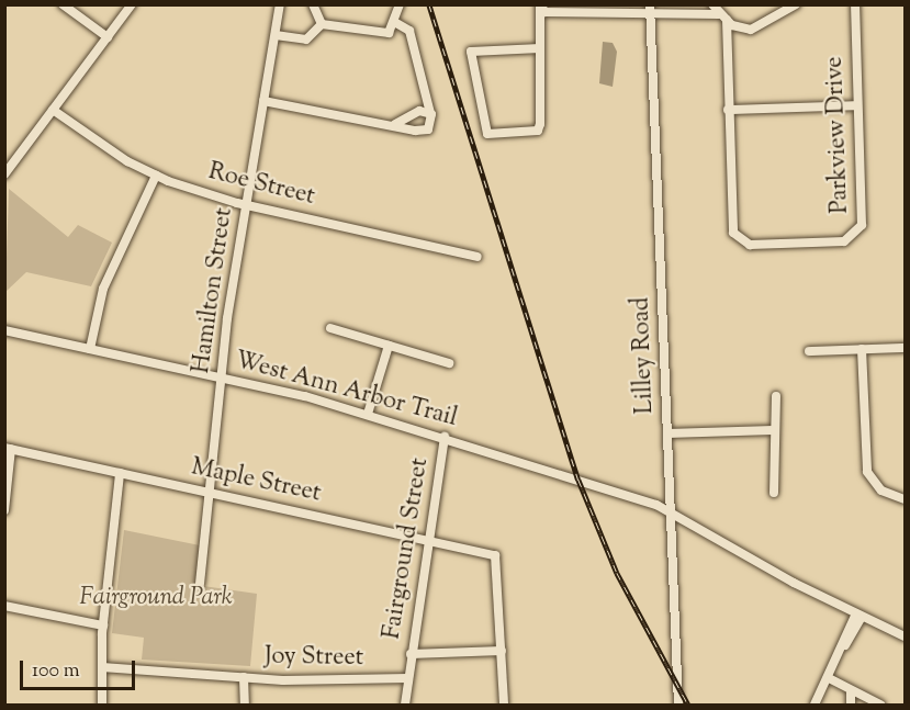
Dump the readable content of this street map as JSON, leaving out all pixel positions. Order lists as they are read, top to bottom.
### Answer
{
  "streets": {
    "street": [
      "Parkview Drive",
      "Roe Street",
      "Hamilton Street",
      "Lilley Road",
      "West Ann Arbor Trail",
      "Maple Street",
      "Fairground Street",
      "Joy Street"
    ]
  },
  "crossings": [
    ["Roe Street", "Hamilton Street"],
    ["Hamilton Street", "West Ann Arbor Trail"],
    ["Hamilton Street", "Maple Street"],
    ["Lilley Road", "West Ann Arbor Trail"],
    ["West Ann Arbor Trail", "Fairground Street"],
    ["Maple Street", "Fairground Street"],
    ["Fairground Street", "Joy Street"]
  ],
  "parks": ["Fairground Park"],
  "scale_bar": "100 m"
}
